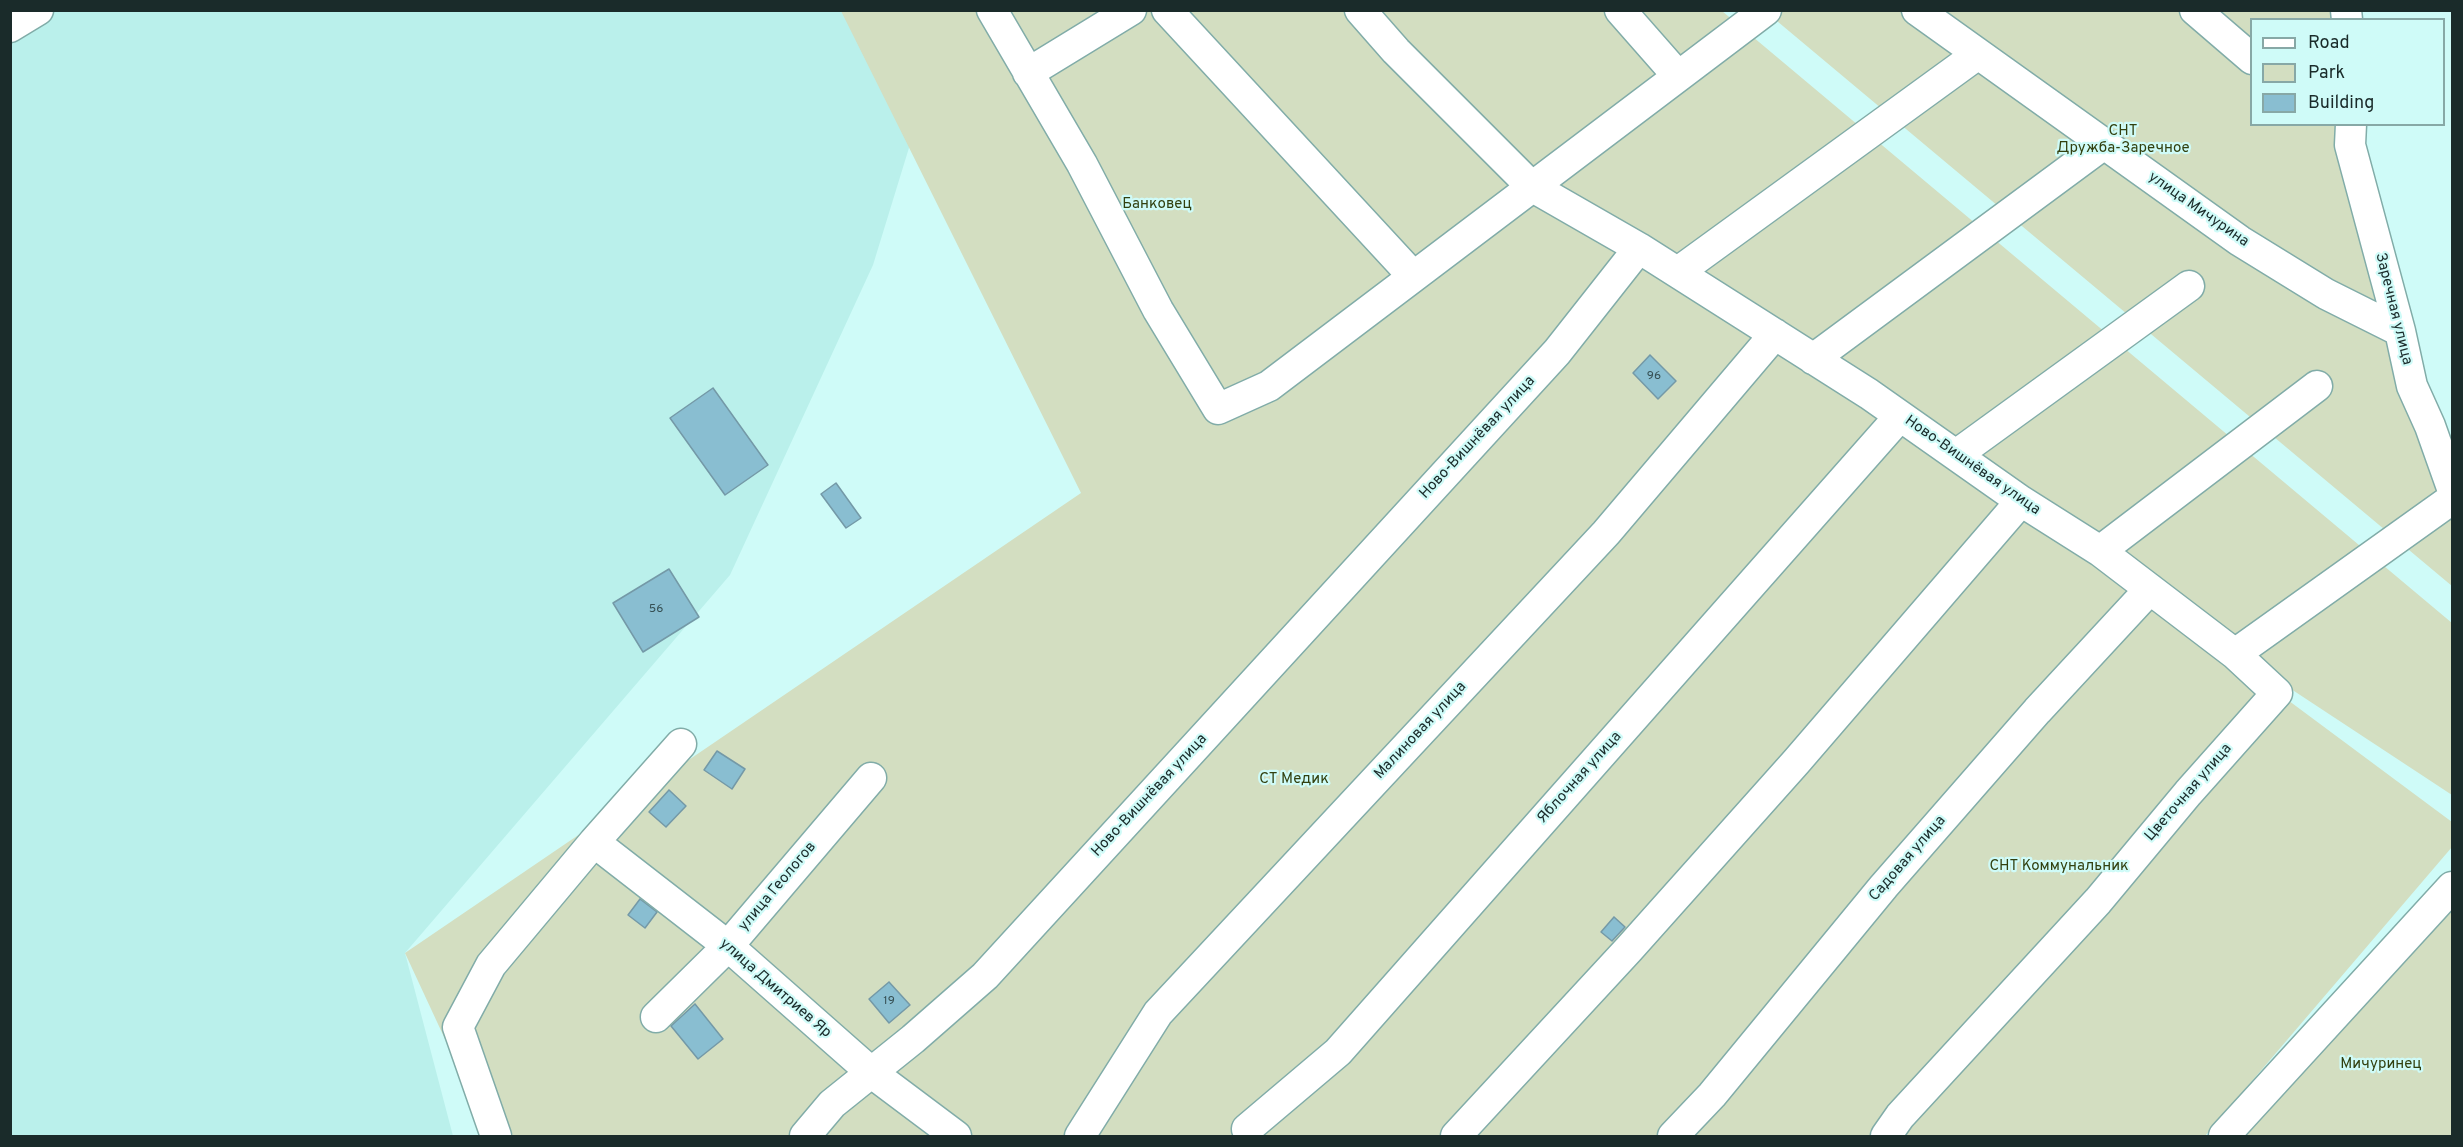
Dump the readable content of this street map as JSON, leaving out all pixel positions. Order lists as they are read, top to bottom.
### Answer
{
  "streets": {
    "street": [
      "улица Мичурина",
      "Заречная улица",
      "Ново-Вишнёвая улица",
      "Малиновая улица",
      "Яблочная улица",
      "Цветочная улица",
      "Садовая улица",
      "улица Геологов",
      "улица Дмитриев Яр"
    ]
  },
  "crossings": [
    ["улица Мичурина", "Заречная улица"],
    ["Ново-Вишнёвая улица", "Малиновая улица"],
    ["Ново-Вишнёвая улица", "Яблочная улица"],
    ["Ново-Вишнёвая улица", "Цветочная улица"],
    ["Ново-Вишнёвая улица", "Садовая улица"],
    ["Ново-Вишнёвая улица", "улица Дмитриев Яр"],
    ["улица Геологов", "улица Дмитриев Яр"]
  ],
  "parks": [
    "СНТ Дружба-Заречное",
    "Банковец",
    "СТ Медик",
    "СНТ Коммунальник",
    "Мичуринец"
  ],
  "house_numbers": ["96", "56", "19"],
  "legend": ["Road", "Park", "Building"]
}
